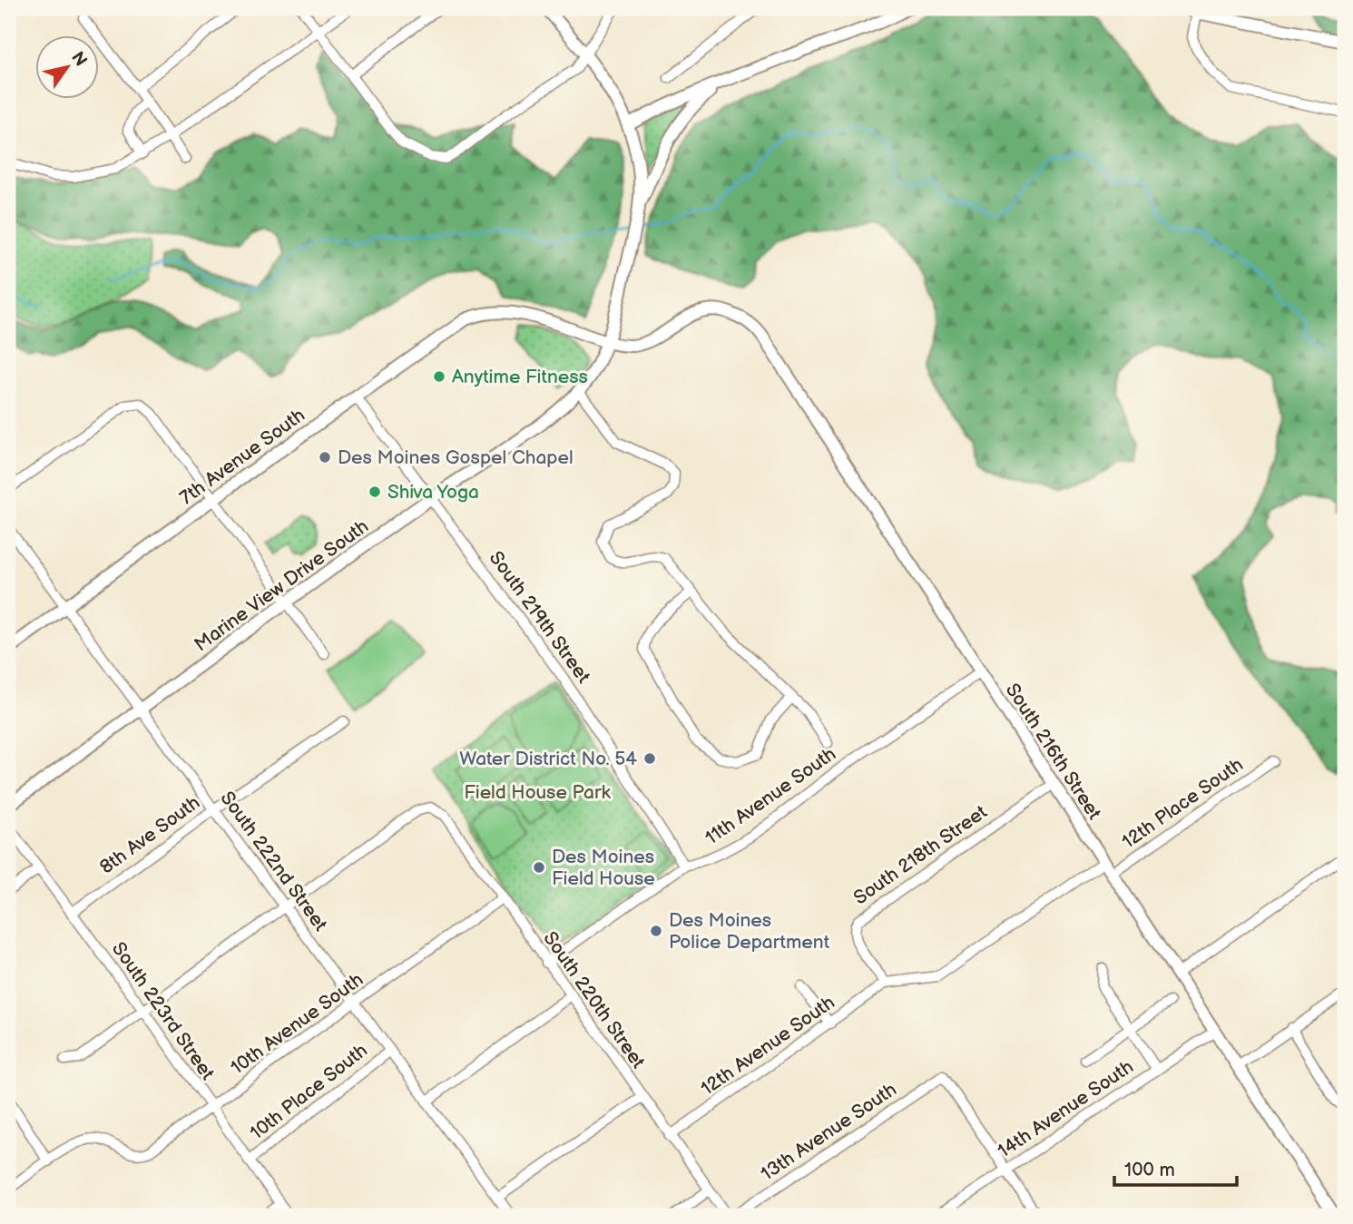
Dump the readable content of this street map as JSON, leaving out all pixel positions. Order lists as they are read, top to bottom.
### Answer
{
  "streets": {
    "main road": ["7th Avenue South", "Marine View Drive South", "South 216th Street"],
    "street": [
      "South 219th Street",
      "11th Avenue South",
      "12th Place South",
      "8th Ave South",
      "South 218th Street",
      "South 222nd Street",
      "South 220th Street",
      "South 223rd Street",
      "10th Avenue South",
      "12th Avenue South",
      "10th Place South",
      "14th Avenue South",
      "13th Avenue South"
    ]
  },
  "crossings": [
    ["7th Avenue South", "Marine View Drive South"],
    ["7th Avenue South", "South 219th Street"],
    ["7th Avenue South", "South 216th Street"],
    ["7th Avenue South", "South 222nd Street"],
    ["Marine View Drive South", "South 219th Street"],
    ["Marine View Drive South", "South 222nd Street"],
    ["South 219th Street", "11th Avenue South"],
    ["South 216th Street", "11th Avenue South"],
    ["South 216th Street", "12th Place South"],
    ["South 216th Street", "South 218th Street"],
    ["South 216th Street", "14th Avenue South"],
    ["11th Avenue South", "South 220th Street"],
    ["8th Ave South", "South 222nd Street"],
    ["8th Ave South", "South 223rd Street"],
    ["South 218th Street", "12th Avenue South"],
    ["South 222nd Street", "South 220th Street"],
    ["South 222nd Street", "10th Avenue South"],
    ["South 222nd Street", "10th Place South"],
    ["South 220th Street", "10th Avenue South"],
    ["South 220th Street", "12th Avenue South"],
    ["South 223rd Street", "10th Avenue South"],
    ["South 223rd Street", "10th Place South"],
    ["14th Avenue South", "13th Avenue South"]
  ],
  "parks": ["Field House Park"],
  "places": [
    "Anytime Fitness",
    "Des Moines Gospel Chapel",
    "Shiva Yoga",
    "Water District No. 54",
    "Des Moines Field House",
    "Des Moines Police Department"
  ],
  "scale_bar": "100 m",
  "north": "top right"
}
